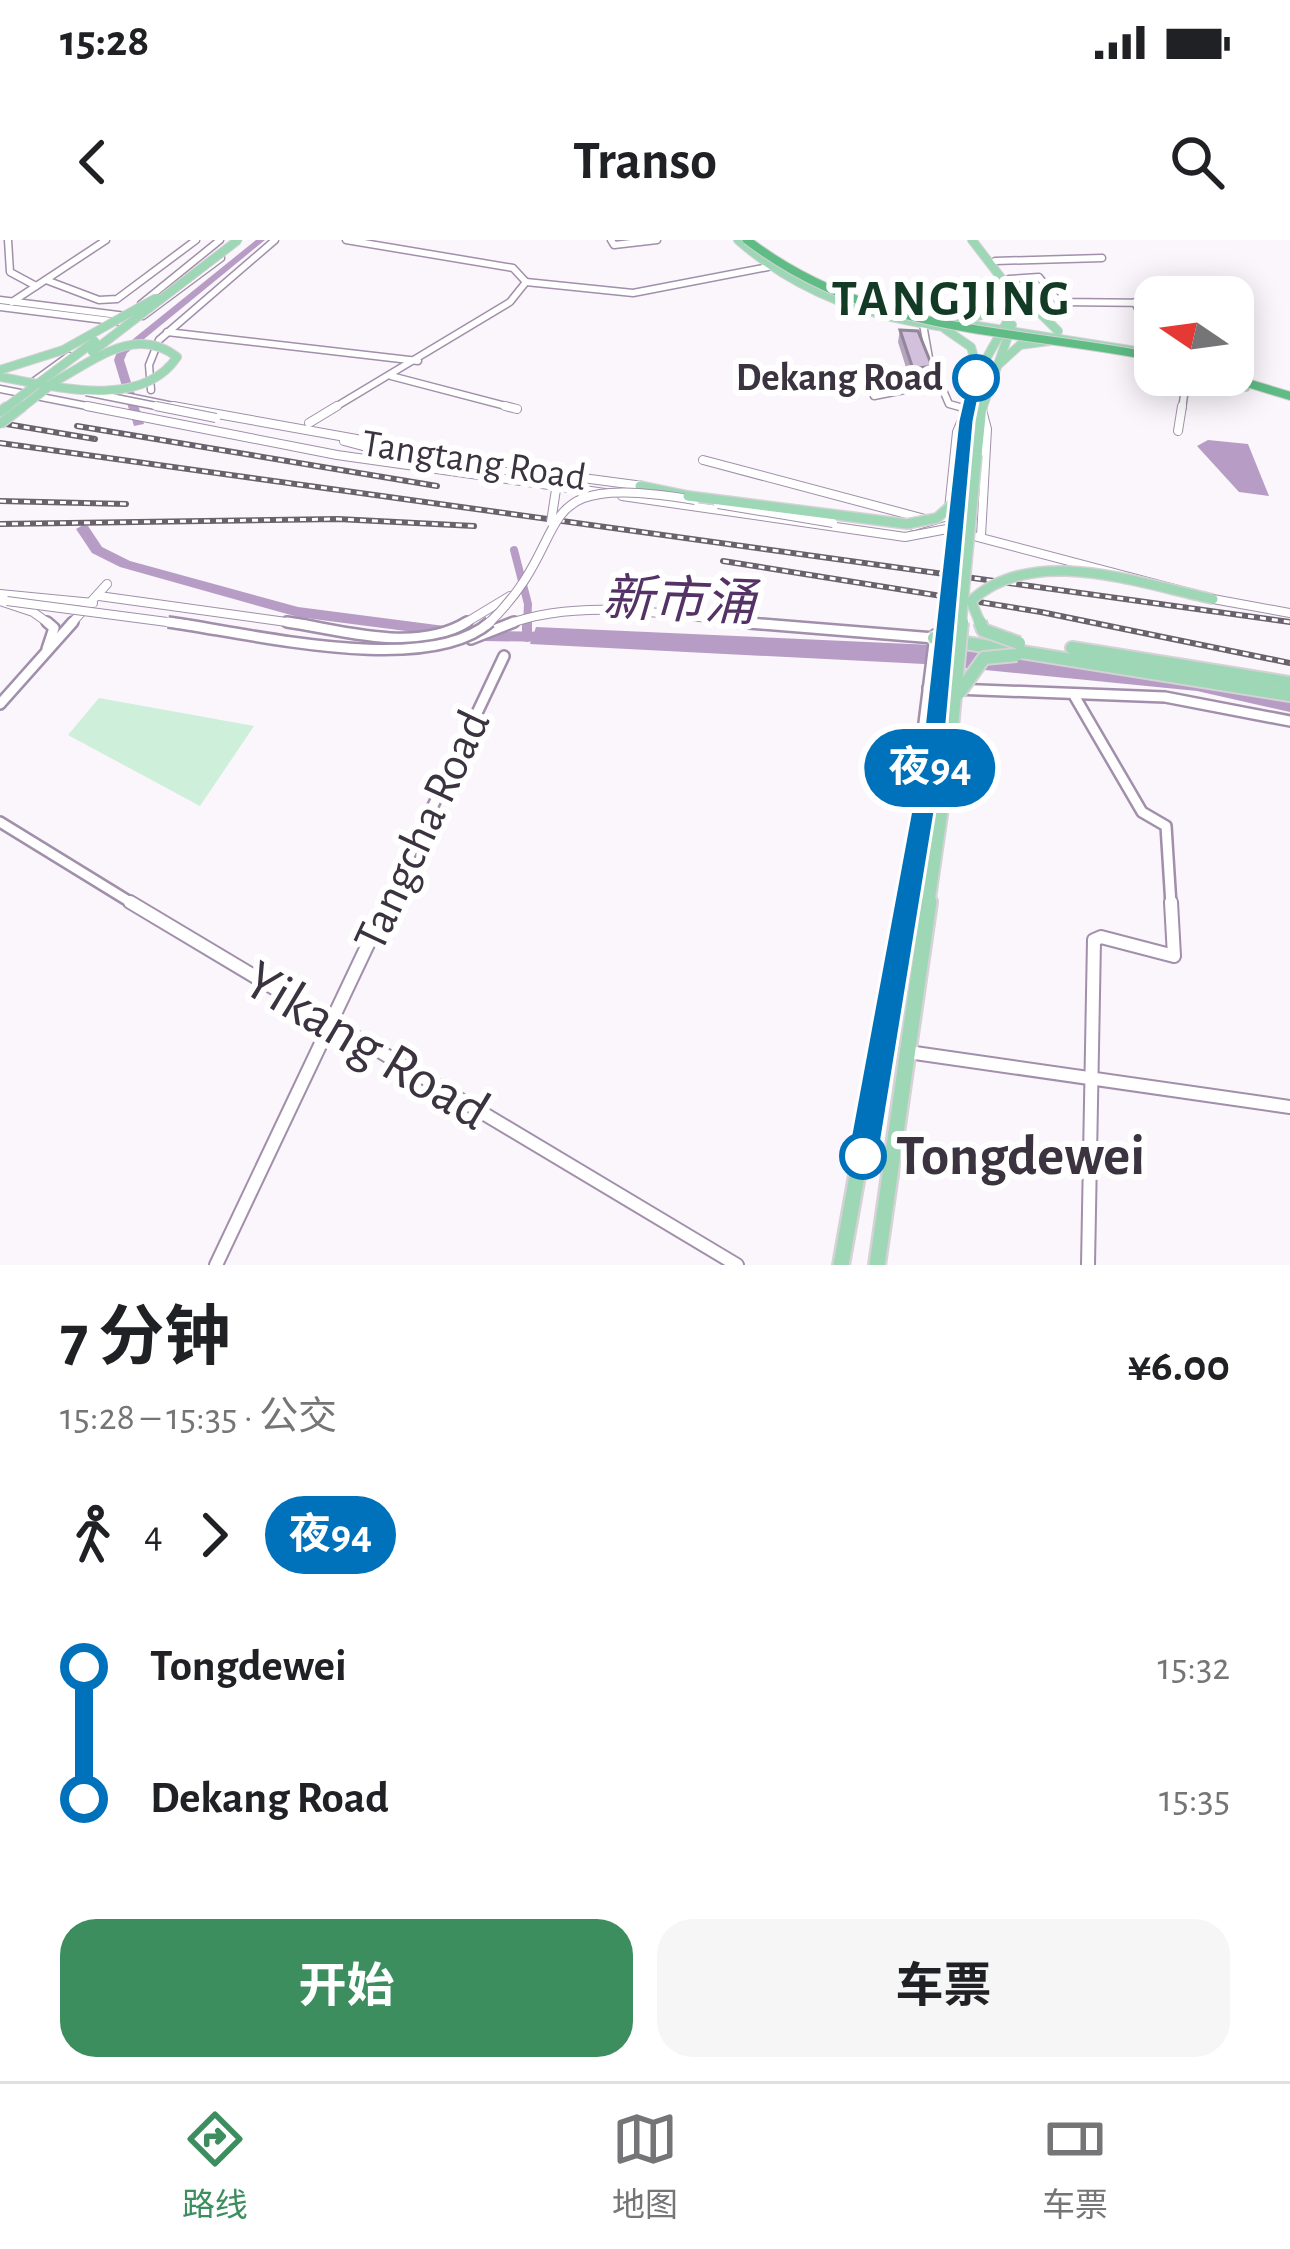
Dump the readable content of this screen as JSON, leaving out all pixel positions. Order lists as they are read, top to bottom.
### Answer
{
  "streets": {
    "street": ["Tangtang Road", "Tangcha Road", "Yikang Road"]
  },
  "crossings": [
    ["Tangcha Road", "Yikang Road"]
  ],
  "districts": ["TANGJING"],
  "water": ["新市涌"],
  "places": ["Dekang Road", "Tongdewei"],
  "lines": ["bus line 夜94"],
  "north": "left",
  "page": {
    "status": "15:28",
    "header": "Transo",
    "on_map": "夜94",
    "heading": ["7 分钟", "15:28 – 15:35 · 公交", "¥6.00"],
    "legs": ["4", "夜94"],
    "list": [
      {
        "name": "Tongdewei",
        "value": "15:32"
      },
      {
        "name": "Dekang Road",
        "value": "15:35"
      }
    ],
    "buttons": ["开始", "车票"],
    "tabs": ["路线", "地图", "车票"]
  }
}
